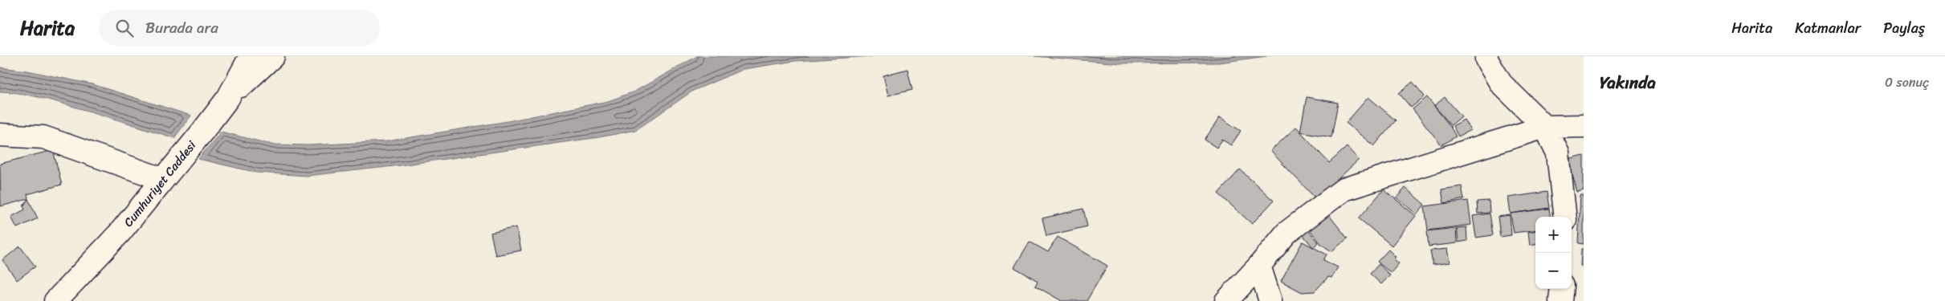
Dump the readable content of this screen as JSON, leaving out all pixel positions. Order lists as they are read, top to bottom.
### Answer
{
  "streets": {
    "street": ["Cumhuriyet Caddesi"]
  },
  "page": {
    "header": "Harita",
    "search": "Burada ara",
    "nav": ["Harita", "Katmanlar", "Paylaş"],
    "heading": ["Yakında", "0 sonuç"],
    "map_buttons": ["+", "−"]
  }
}
